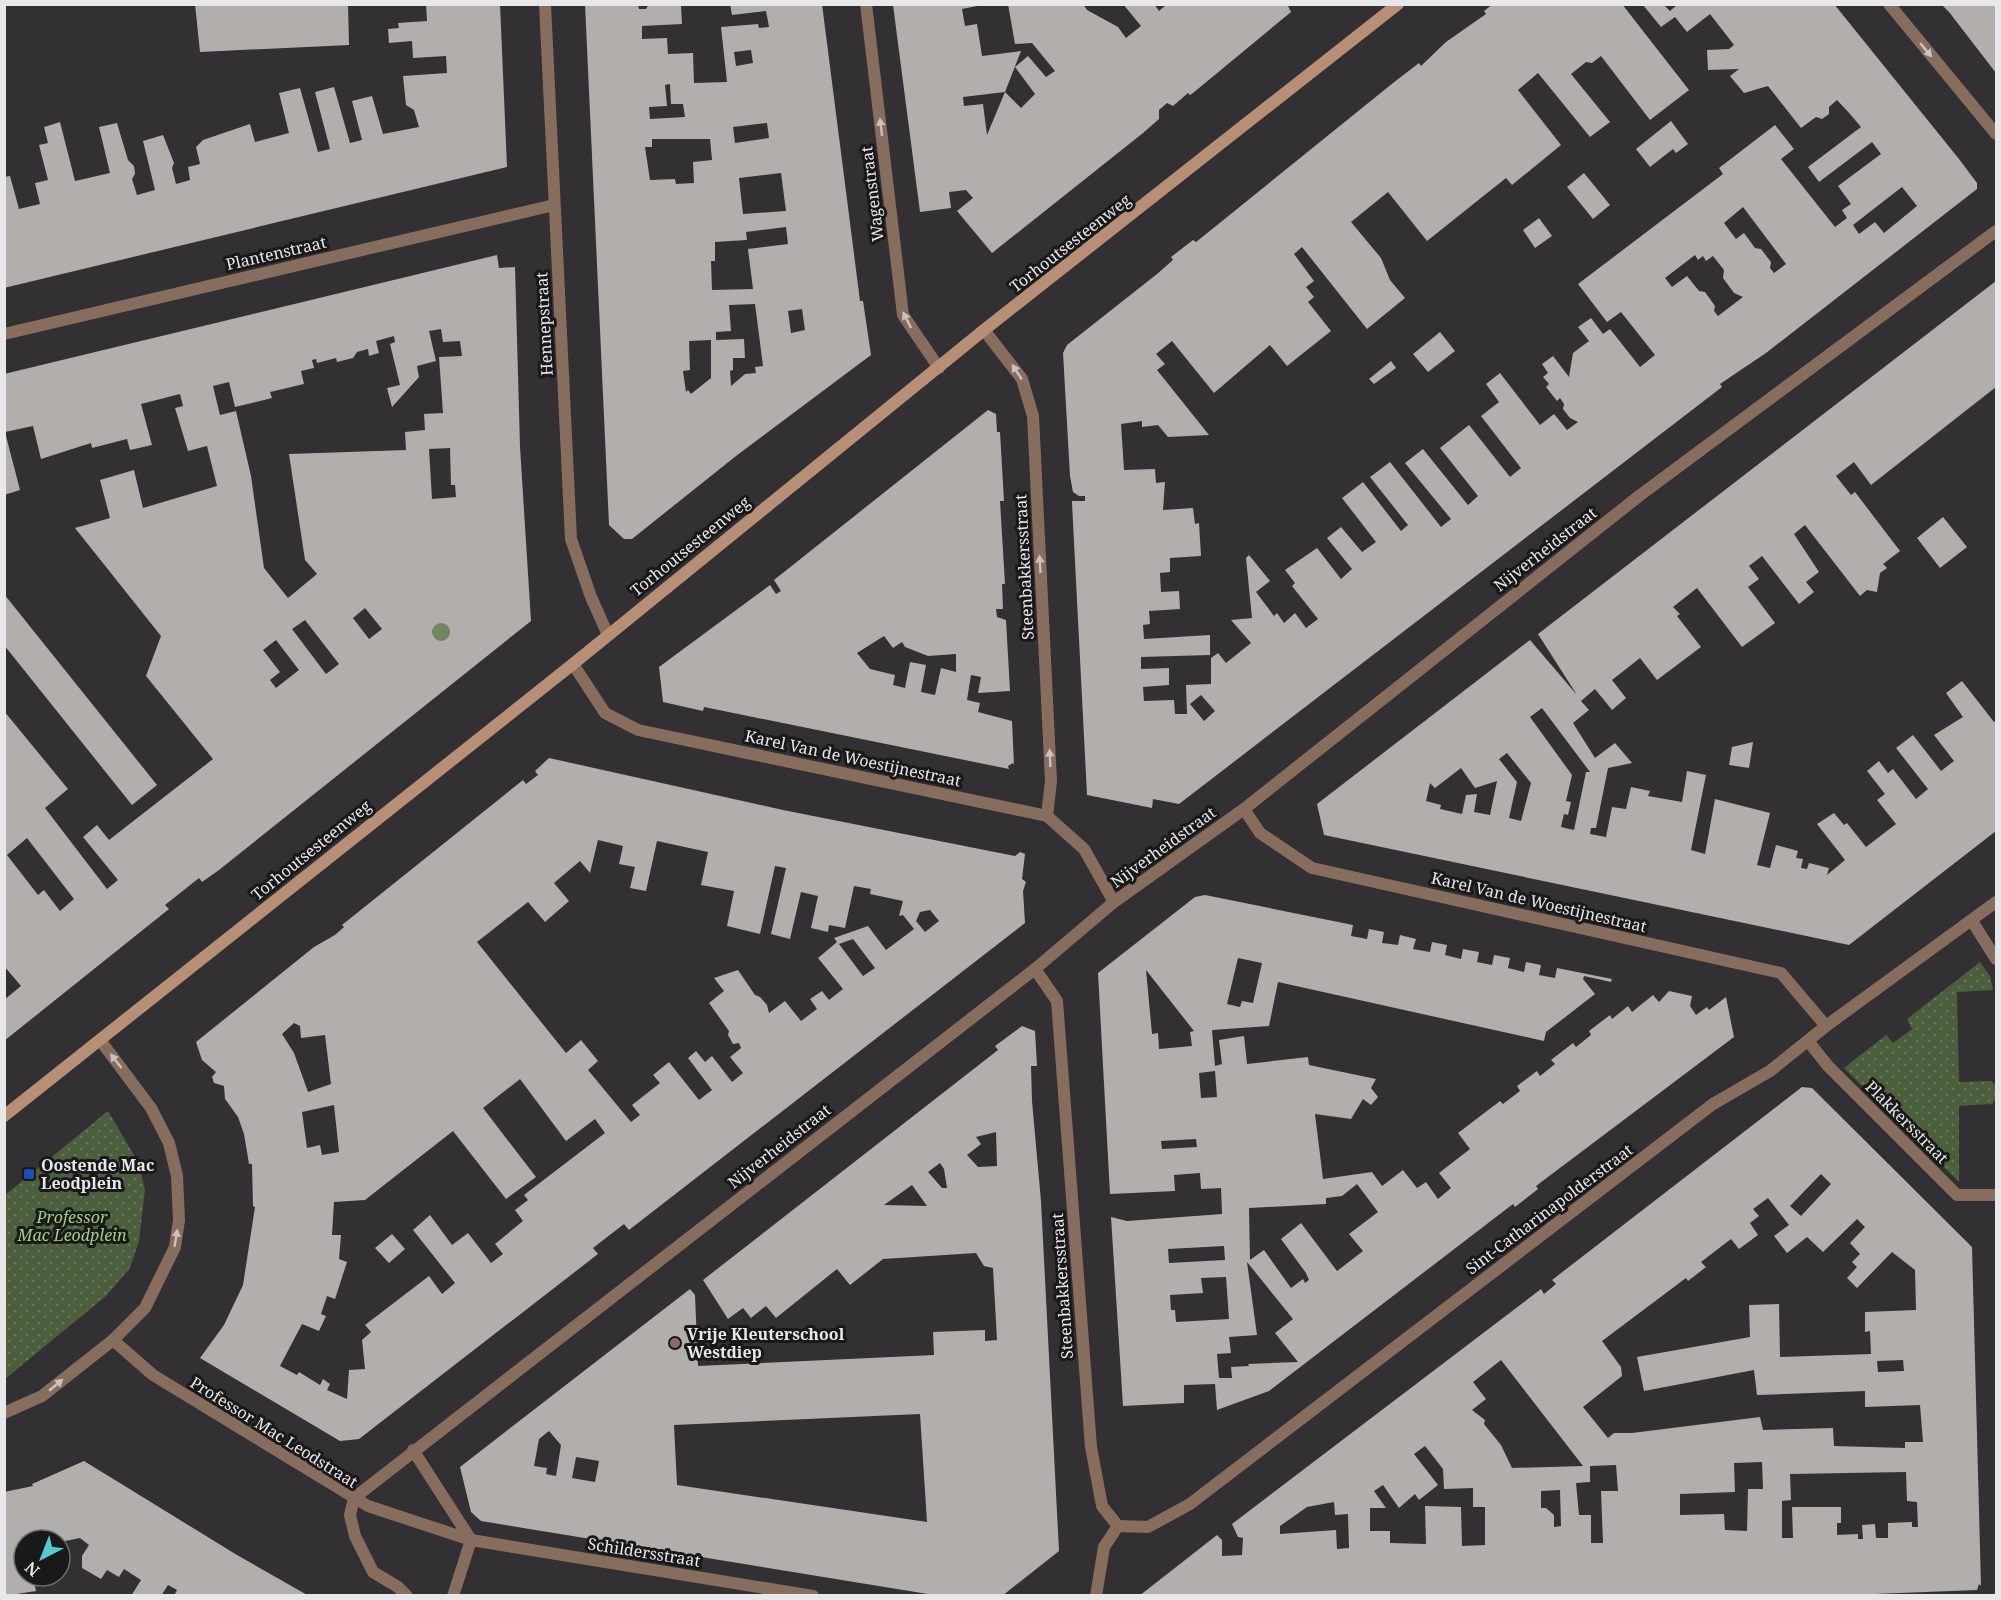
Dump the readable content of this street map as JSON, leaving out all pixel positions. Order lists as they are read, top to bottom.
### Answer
{
  "streets": {
    "street": [
      "Wagenstraat",
      "Torhoutsesteenweg",
      "Plantenstraat",
      "Hennepstraat",
      "Nijverheidstraat",
      "Steenbakkersstraat",
      "Karel Van de Woestijnestraat",
      "Plakkersstraat",
      "Sint-Catharinapolderstraat",
      "Professor Mac Leodstraat",
      "Schildersstraat"
    ]
  },
  "crossings": [
    ["Wagenstraat", "Torhoutsesteenweg"],
    ["Torhoutsesteenweg", "Hennepstraat"],
    ["Torhoutsesteenweg", "Steenbakkersstraat"],
    ["Torhoutsesteenweg", "Karel Van de Woestijnestraat"],
    ["Plantenstraat", "Hennepstraat"],
    ["Nijverheidstraat", "Steenbakkersstraat"],
    ["Nijverheidstraat", "Karel Van de Woestijnestraat"],
    ["Nijverheidstraat", "Professor Mac Leodstraat"],
    ["Nijverheidstraat", "Schildersstraat"],
    ["Steenbakkersstraat", "Karel Van de Woestijnestraat"],
    ["Steenbakkersstraat", "Sint-Catharinapolderstraat"],
    ["Karel Van de Woestijnestraat", "Sint-Catharinapolderstraat"],
    ["Plakkersstraat", "Sint-Catharinapolderstraat"],
    ["Professor Mac Leodstraat", "Schildersstraat"]
  ],
  "one_way": ["Wagenstraat", "Steenbakkersstraat"],
  "parks": ["Professor Mac Leodplein"],
  "places": {
    "transit": ["Oostende Mac Leodplein"],
    "other": ["Vrije Kleuterschool Westdiep"]
  },
  "north": "bottom left"
}
